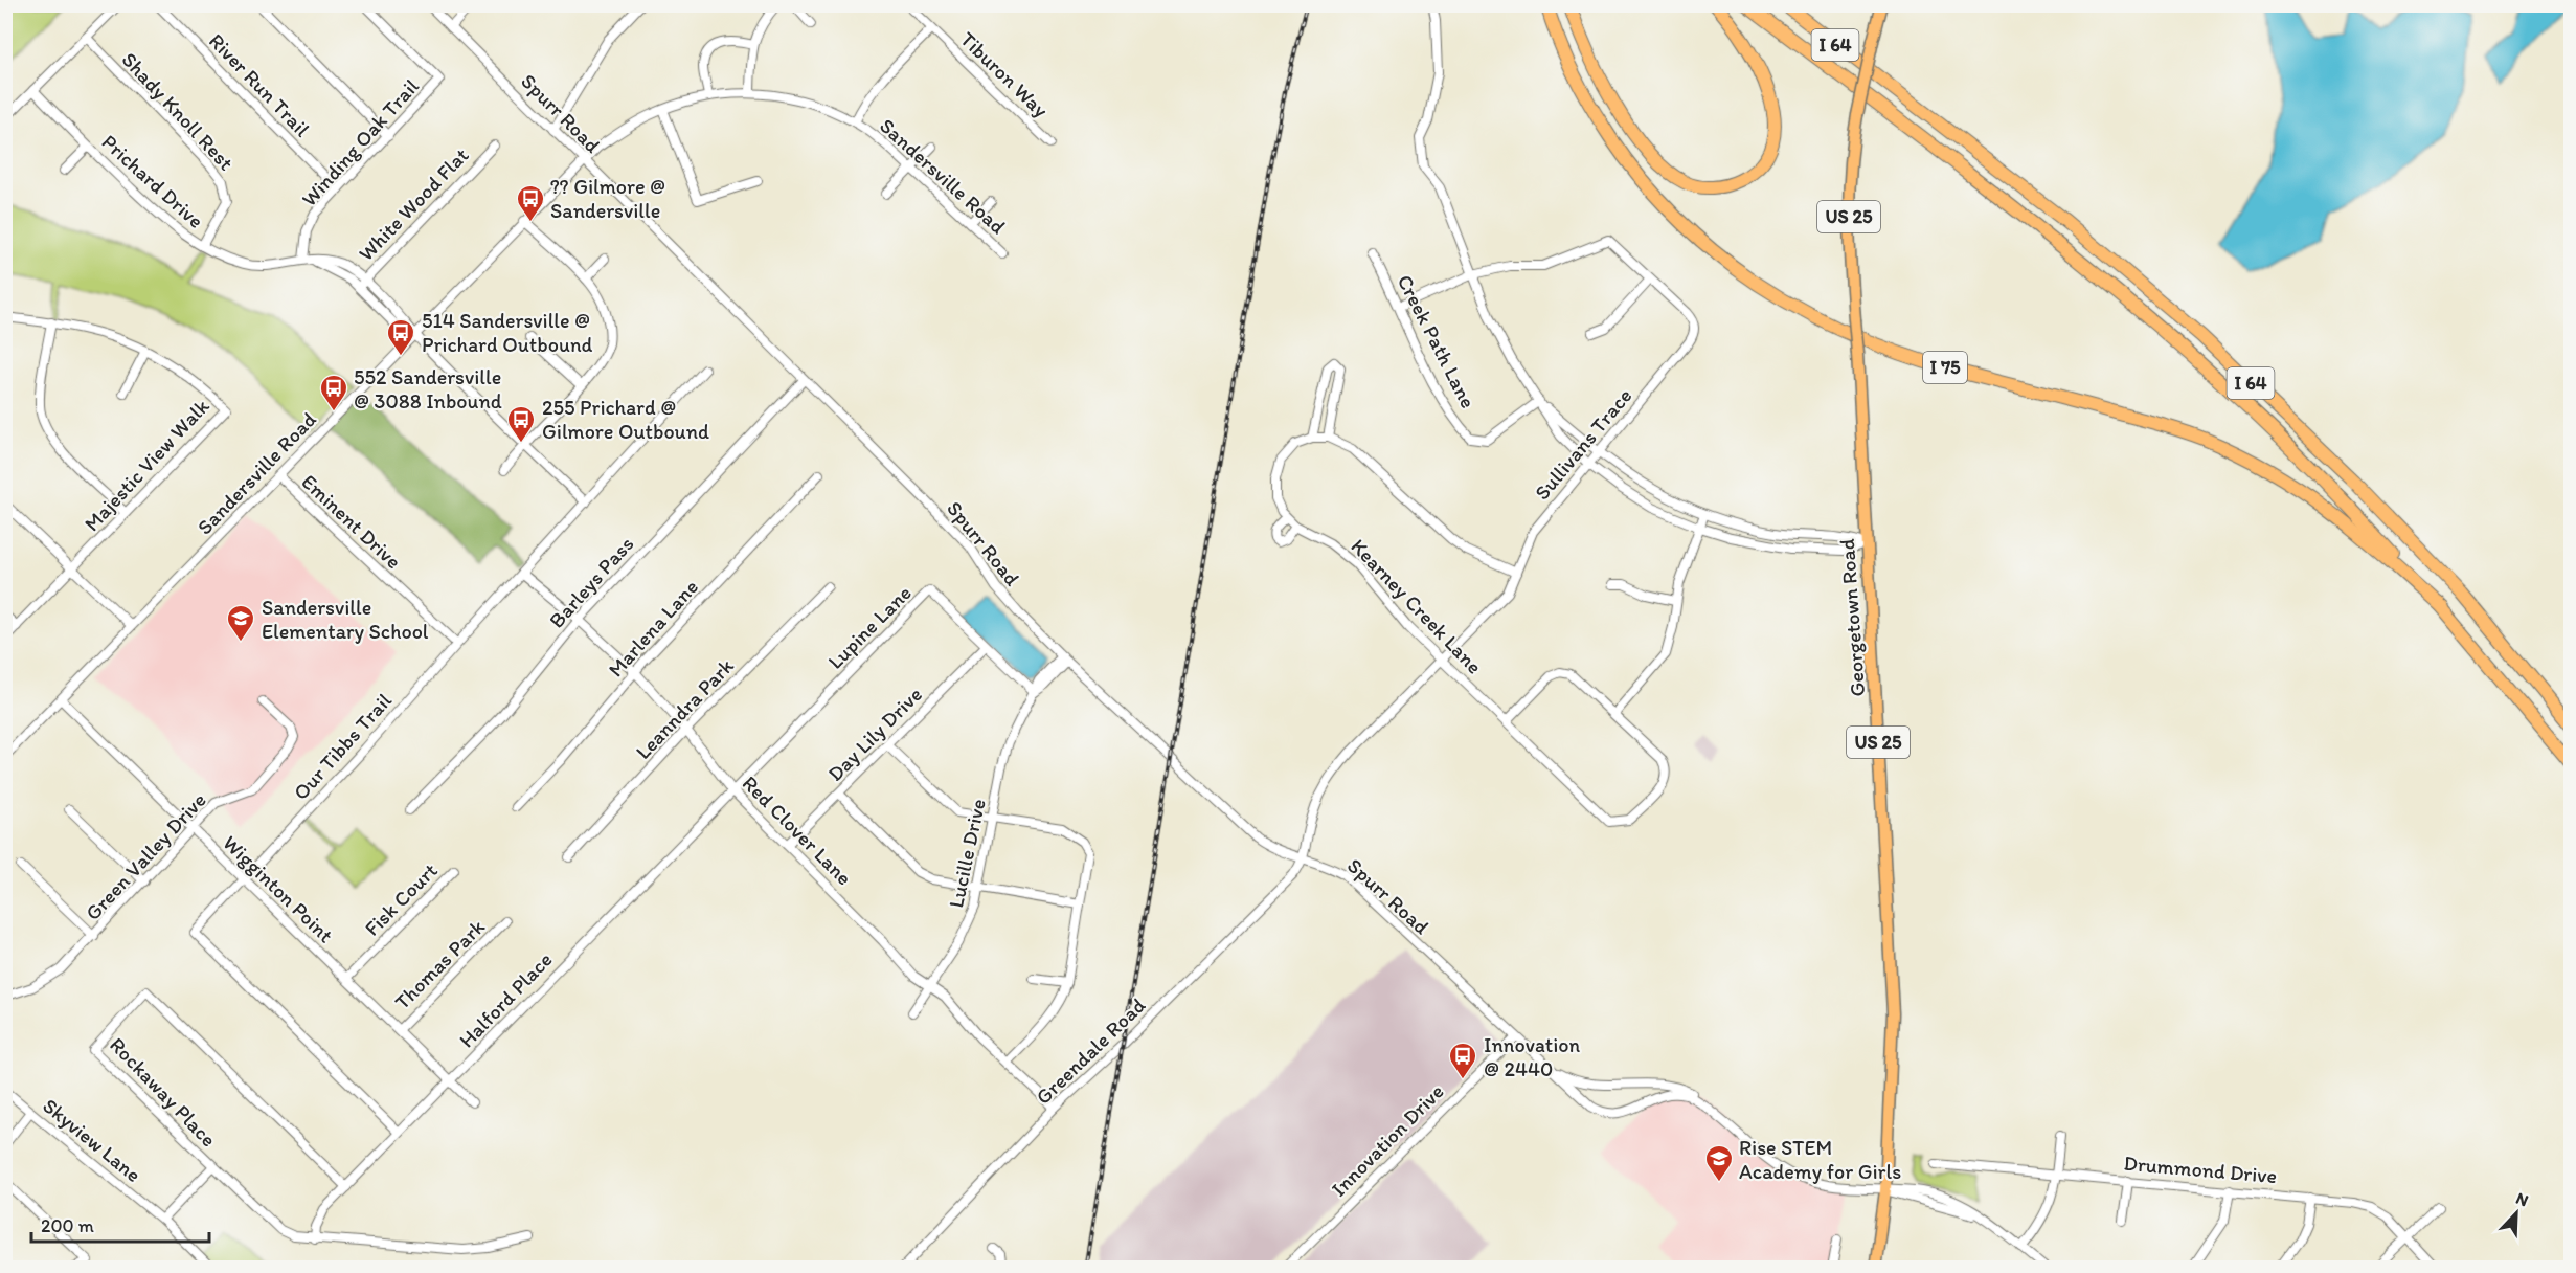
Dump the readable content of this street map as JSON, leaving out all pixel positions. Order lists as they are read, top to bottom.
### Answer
{
  "streets": {
    "highway": ["I 64", "I 75"],
    "main road": ["US 25", "Georgetown Road"],
    "street": [
      "Tiburon Way",
      "River Run Trail",
      "Shady Knoll Rest",
      "Spurr Road",
      "Winding Oak Trail",
      "Sandersville Road",
      "Prichard Drive",
      "White Wood Flat",
      "Creek Path Lane",
      "Sullivans Trace",
      "Majestic View Walk",
      "Eminent Drive",
      "Barleys Pass",
      "Kearney Creek Lane",
      "Lupine Lane",
      "Marlena Lane",
      "Leanndra Park",
      "Day Lily Drive",
      "Our Tibbs Trail",
      "Red Clover Lane",
      "Lucille Drive",
      "Green Valley Drive",
      "Wigginton Point",
      "Fisk Court",
      "Thomas Park",
      "Halford Place",
      "Greendale Road",
      "Rockaway Place",
      "Skyview Lane",
      "Innovation Drive",
      "Drummond Drive"
    ]
  },
  "crossings": [
    ["I 64", "I 75"],
    ["River Run Trail", "Winding Oak Trail"],
    ["Shady Knoll Rest", "Prichard Drive"],
    ["Spurr Road", "Sandersville Road"],
    ["Spurr Road", "Sullivans Trace"],
    ["Spurr Road", "Barleys Pass"],
    ["Spurr Road", "Georgetown Road"],
    ["Spurr Road", "Lucille Drive"],
    ["Spurr Road", "Greendale Road"],
    ["Spurr Road", "Innovation Drive"],
    ["Winding Oak Trail", "Prichard Drive"],
    ["Sandersville Road", "Prichard Drive"],
    ["Sandersville Road", "Eminent Drive"],
    ["Sandersville Road", "Wigginton Point"],
    ["Prichard Drive", "White Wood Flat"],
    ["Prichard Drive", "Our Tibbs Trail"],
    ["Creek Path Lane", "Sullivans Trace"],
    ["Sullivans Trace", "Kearney Creek Lane"],
    ["Sullivans Trace", "Greendale Road"],
    ["Eminent Drive", "Our Tibbs Trail"],
    ["Barleys Pass", "Red Clover Lane"],
    ["Lupine Lane", "Day Lily Drive"],
    ["Lupine Lane", "Red Clover Lane"],
    ["Lupine Lane", "Lucille Drive"],
    ["Lupine Lane", "Halford Place"],
    ["Marlena Lane", "Red Clover Lane"],
    ["Leanndra Park", "Red Clover Lane"],
    ["Day Lily Drive", "Red Clover Lane"],
    ["Our Tibbs Trail", "Red Clover Lane"],
    ["Our Tibbs Trail", "Wigginton Point"],
    ["Our Tibbs Trail", "Halford Place"],
    ["Red Clover Lane", "Lucille Drive"],
    ["Red Clover Lane", "Halford Place"],
    ["Red Clover Lane", "Greendale Road"],
    ["Green Valley Drive", "Wigginton Point"],
    ["Wigginton Point", "Fisk Court"],
    ["Wigginton Point", "Thomas Park"],
    ["Wigginton Point", "Halford Place"],
    ["Halford Place", "Rockaway Place"]
  ],
  "places": {
    "bus stop": [
      "?? Gilmore @ Sandersville",
      "514 Sandersville @ Prichard Outbound",
      "552 Sandersville @ 3088 Inbound",
      "255 Prichard @ Gilmore Outbound",
      "Innovation @ 2440"
    ],
    "school or university": ["Sandersville Elementary School", "Rise STEM Academy for Girls"]
  },
  "scale_bar": "200 m",
  "north": "top right"
}
